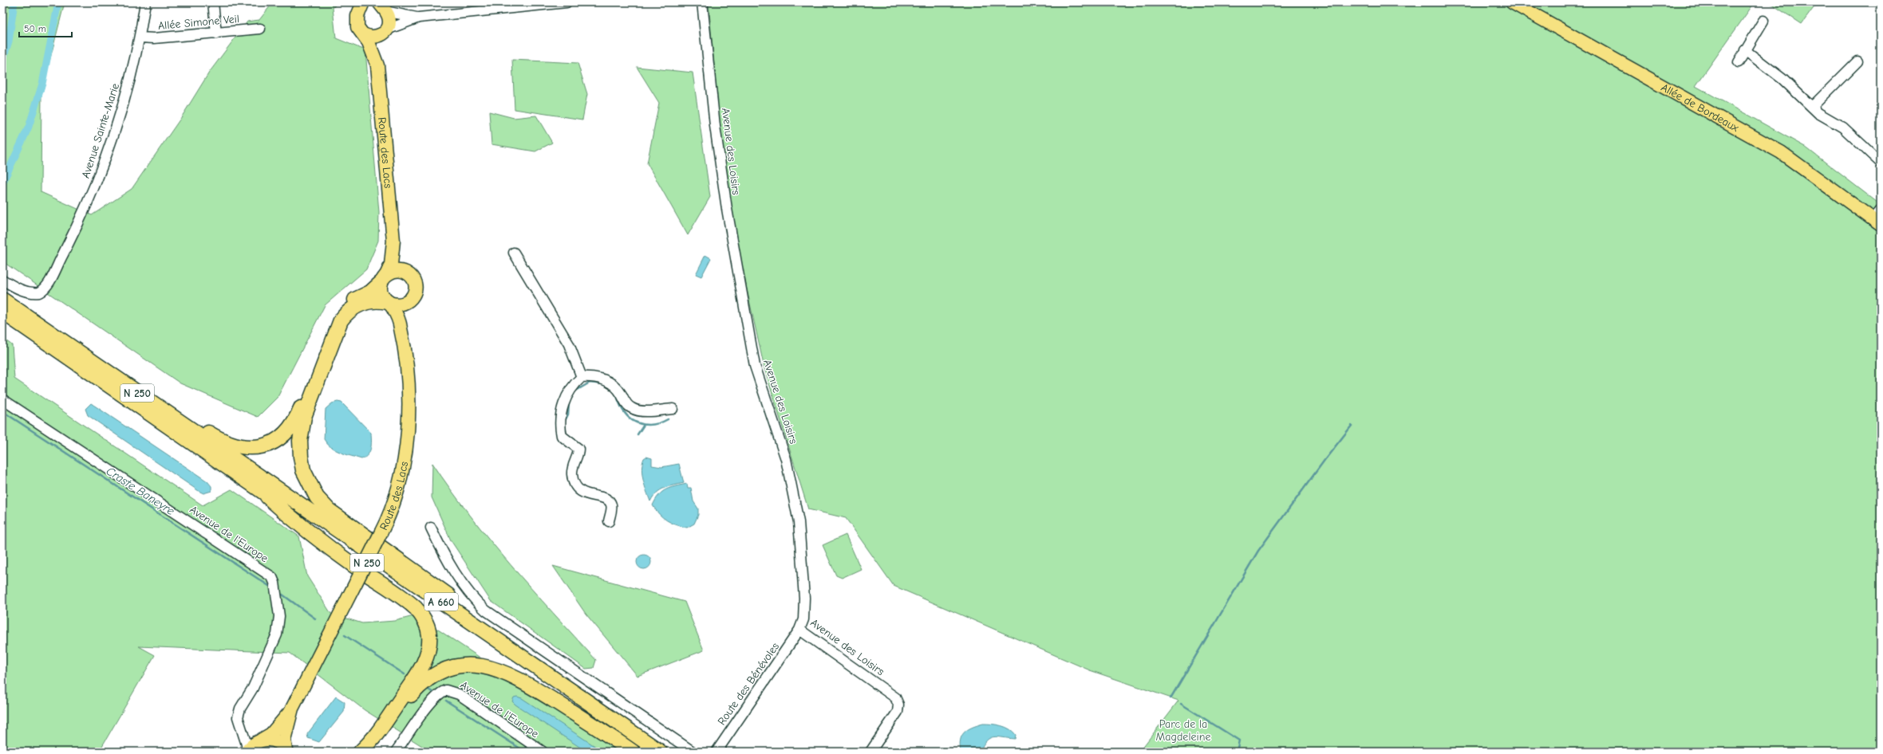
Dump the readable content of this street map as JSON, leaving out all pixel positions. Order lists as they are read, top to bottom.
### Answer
{
  "streets": {
    "highway": ["N 250", "A 660"],
    "main road": ["Allée de Bordeaux", "Route des Lacs"],
    "street": [
      "Allée Simone Veil",
      "Avenue Sainte-Marie",
      "Avenue des Loisirs",
      "Avenue de l'Europe",
      "Route des Bénévoles"
    ]
  },
  "crossings": [
    ["Allée Simone Veil", "Avenue Sainte-Marie"],
    ["Avenue des Loisirs", "Route des Bénévoles"],
    ["Route des Lacs", "Avenue de l'Europe"],
    ["N 250", "A 660"]
  ],
  "water": ["Craste Baneyre"],
  "parks": ["Parc de la Magdeleine"],
  "scale_bar": "50 m"
}
